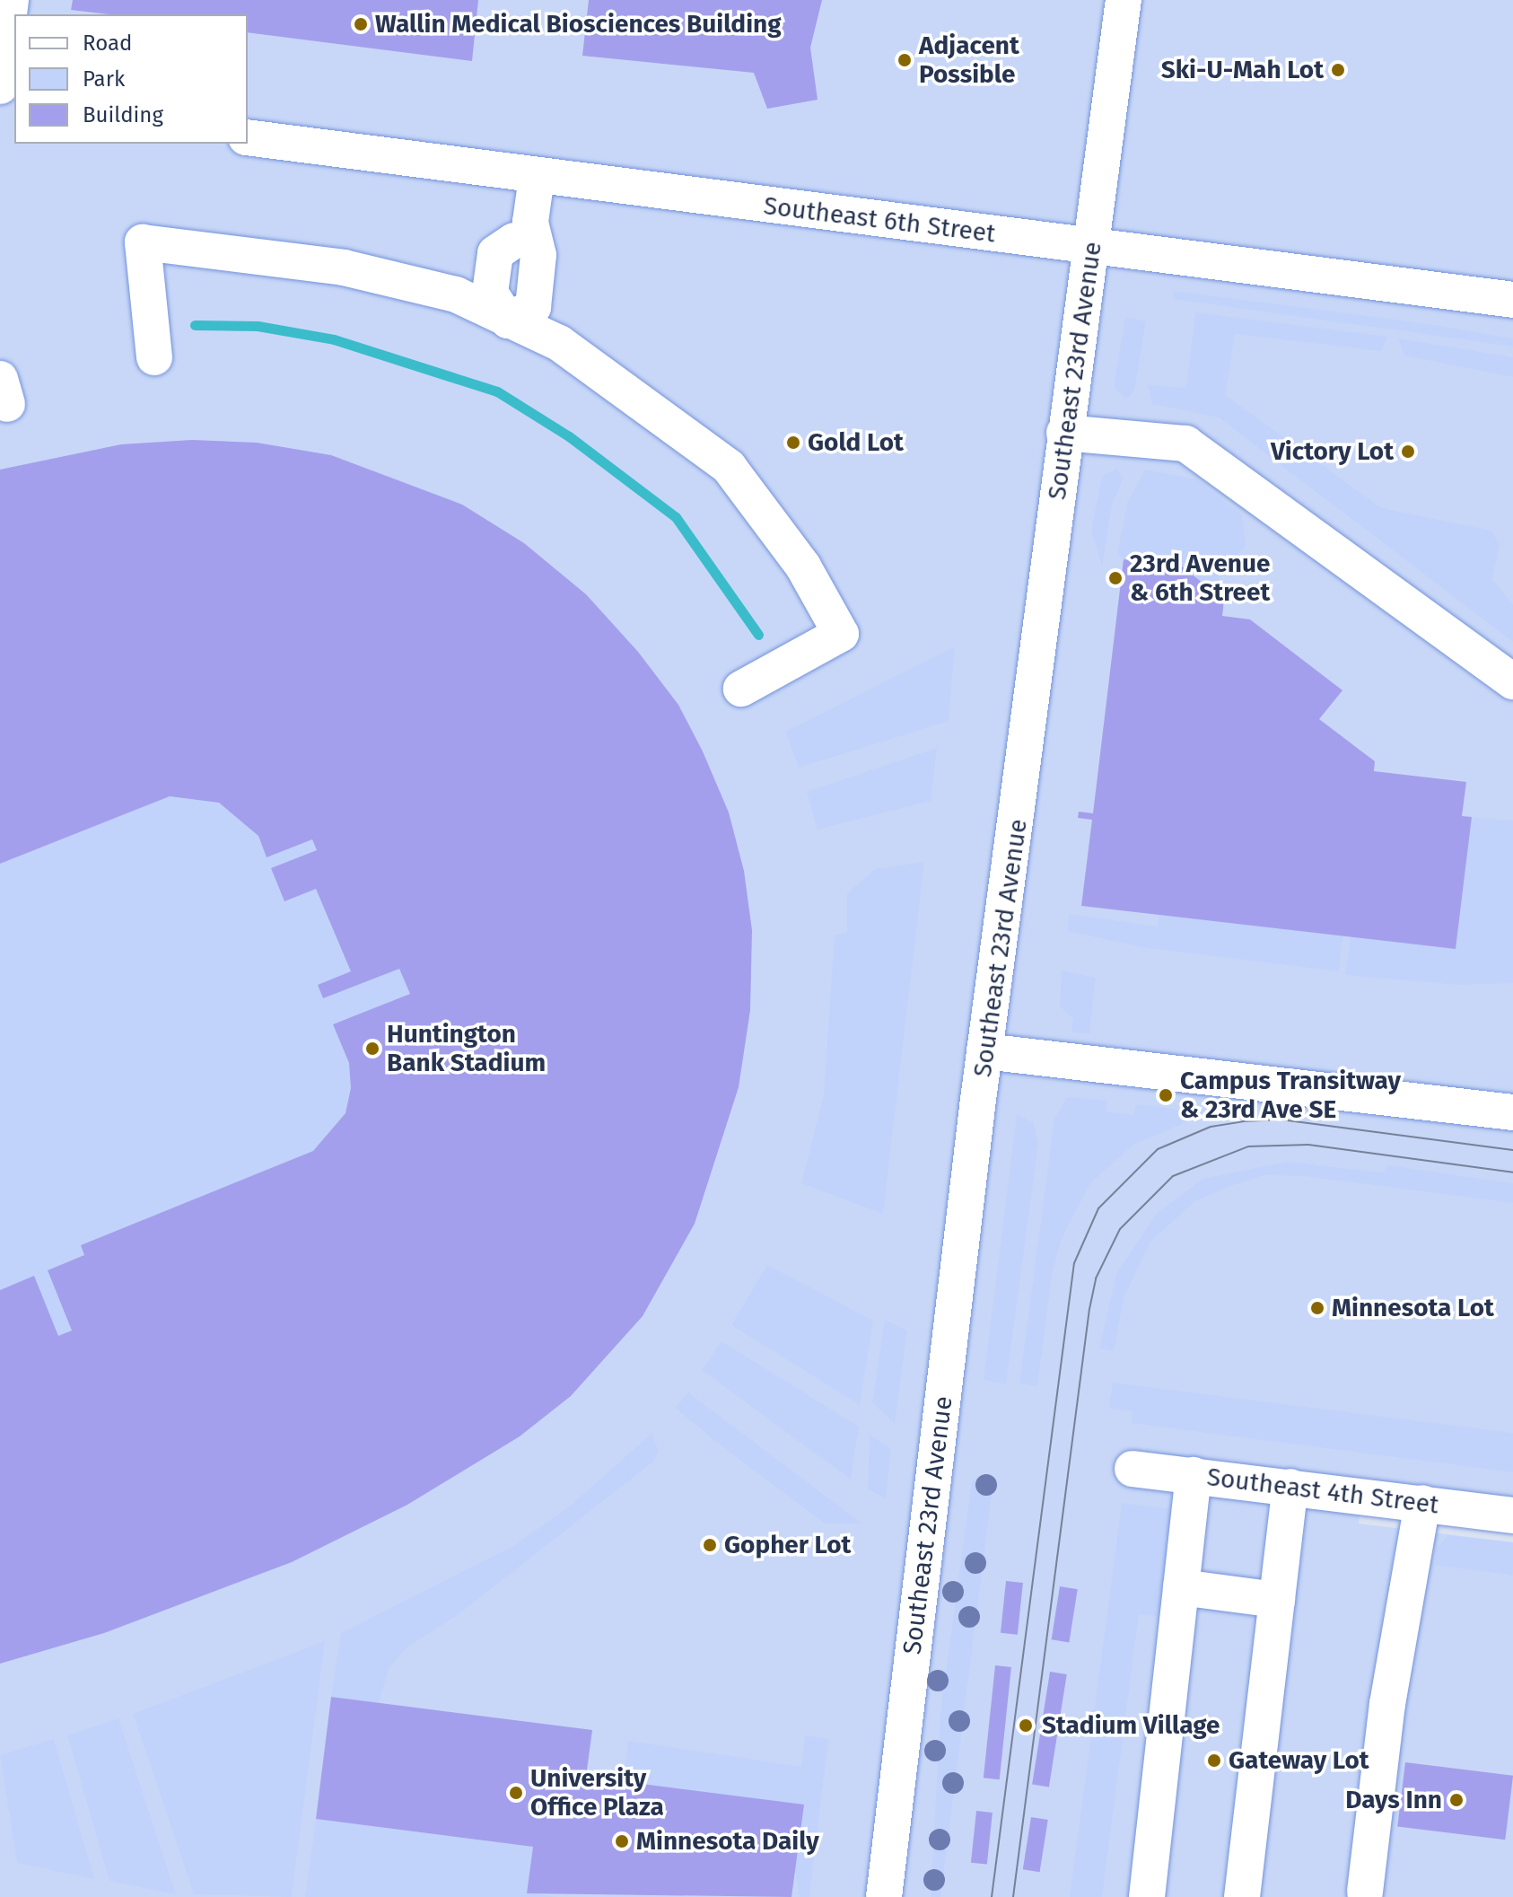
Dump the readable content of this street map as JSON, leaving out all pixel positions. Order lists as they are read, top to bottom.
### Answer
{
  "streets": {
    "street": ["Southeast 6th Street", "Southeast 23rd Avenue", "Southeast 4th Street"]
  },
  "crossings": [
    ["Southeast 6th Street", "Southeast 23rd Avenue"]
  ],
  "places": [
    "Wallin Medical Biosciences Building",
    "Adjacent Possible",
    "Ski-U-Mah Lot",
    "Gold Lot",
    "Victory Lot",
    "23rd Avenue & 6th Street",
    "Huntington Bank Stadium",
    "Campus Transitway & 23rd Ave SE",
    "Minnesota Lot",
    "Gopher Lot",
    "Stadium Village",
    "Gateway Lot",
    "University Office Plaza",
    "Days Inn",
    "Minnesota Daily"
  ],
  "legend": ["Road", "Park", "Building"]
}
